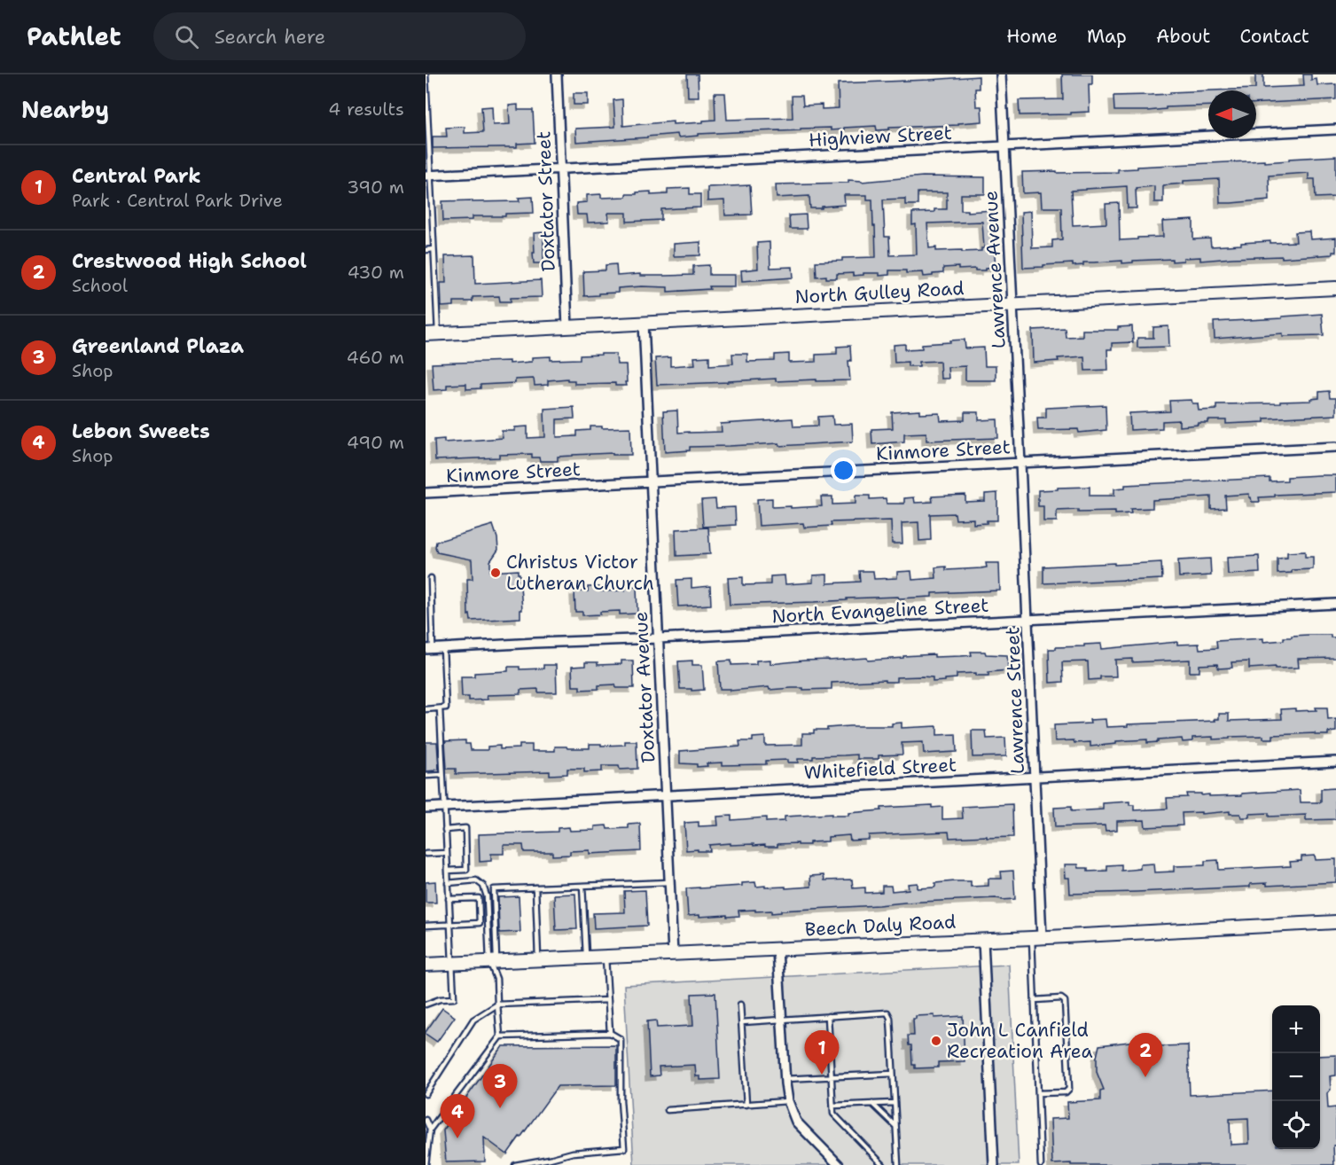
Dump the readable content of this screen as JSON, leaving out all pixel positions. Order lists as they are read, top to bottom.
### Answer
{
  "streets": {
    "main road": ["North Gulley Road", "Beech Daly Road"],
    "street": [
      "Highview Street",
      "Doxtator Street",
      "Lawrence Avenue",
      "Kinmore Street",
      "North Evangeline Street",
      "Doxtator Avenue",
      "Lawrence Street",
      "Whitefield Street"
    ]
  },
  "crossings": [
    ["Highview Street", "Doxtator Street"],
    ["Highview Street", "Lawrence Avenue"],
    ["Doxtator Street", "North Gulley Road"],
    ["Lawrence Avenue", "North Gulley Road"],
    ["Lawrence Avenue", "Kinmore Street"],
    ["Lawrence Avenue", "Lawrence Street"],
    ["North Gulley Road", "Doxtator Avenue"],
    ["Kinmore Street", "Doxtator Avenue"],
    ["Kinmore Street", "Lawrence Street"],
    ["North Evangeline Street", "Doxtator Avenue"],
    ["North Evangeline Street", "Lawrence Street"],
    ["Doxtator Avenue", "Whitefield Street"],
    ["Doxtator Avenue", "Beech Daly Road"],
    ["Lawrence Street", "Whitefield Street"],
    ["Lawrence Street", "Beech Daly Road"]
  ],
  "places": ["Christus Victor Lutheran Church", "John L Canfield Recreation Area"],
  "north": "left",
  "page": {
    "header": "Pathlet",
    "search": "Search here",
    "nav": [
      "Home",
      "Map",
      "About",
      "Contact"
    ],
    "heading": ["Nearby", "4 results"],
    "list": [
      {
        "mark": "1",
        "name": "Central Park",
        "note": "Park · Central Park Drive",
        "value": "390 m"
      },
      {
        "mark": "2",
        "name": "Crestwood High School",
        "note": "School",
        "value": "430 m"
      },
      {
        "mark": "3",
        "name": "Greenland Plaza",
        "note": "Shop",
        "value": "460 m"
      },
      {
        "mark": "4",
        "name": "Lebon Sweets",
        "note": "Shop",
        "value": "490 m"
      }
    ],
    "map_buttons": ["+", "−"],
    "pins": [
      "1",
      "2",
      "3",
      "4"
    ]
  }
}
